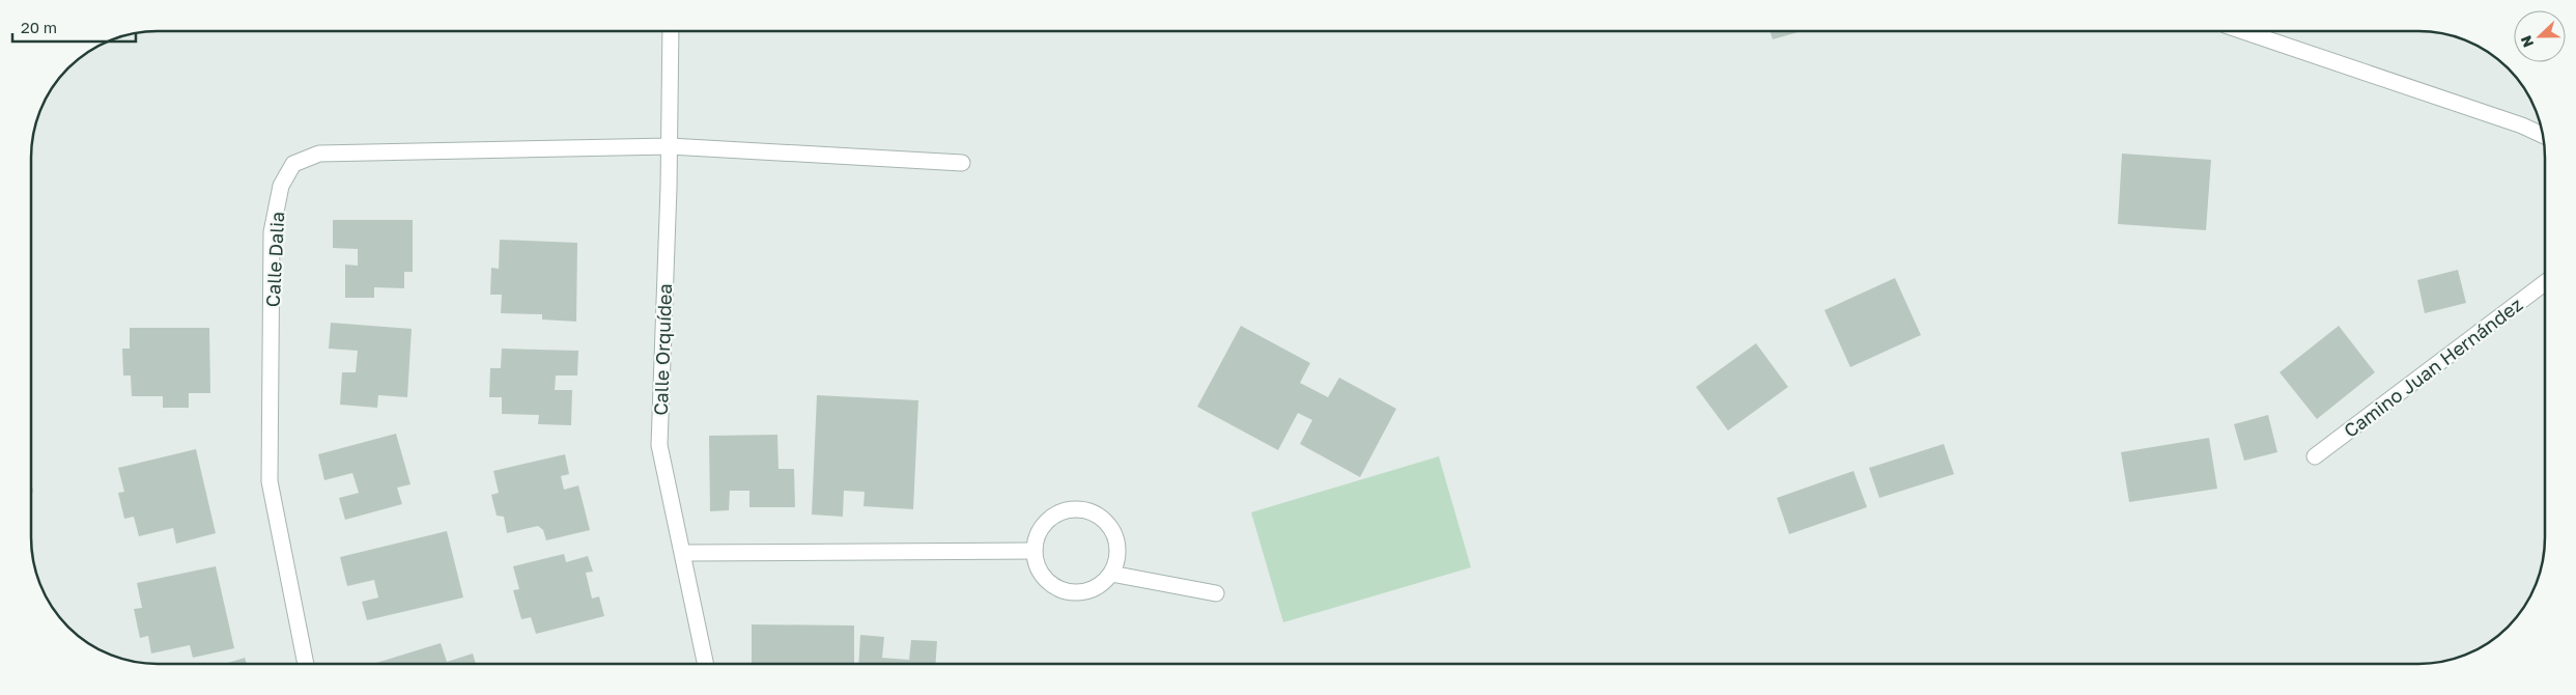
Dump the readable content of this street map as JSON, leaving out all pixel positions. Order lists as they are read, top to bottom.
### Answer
{
  "streets": {
    "street": ["Calle Dalia", "Calle Orquídea", "Camino Juan Hernández"]
  },
  "crossings": [
    ["Calle Dalia", "Calle Orquídea"]
  ],
  "scale_bar": "20 m",
  "north": "left"
}
